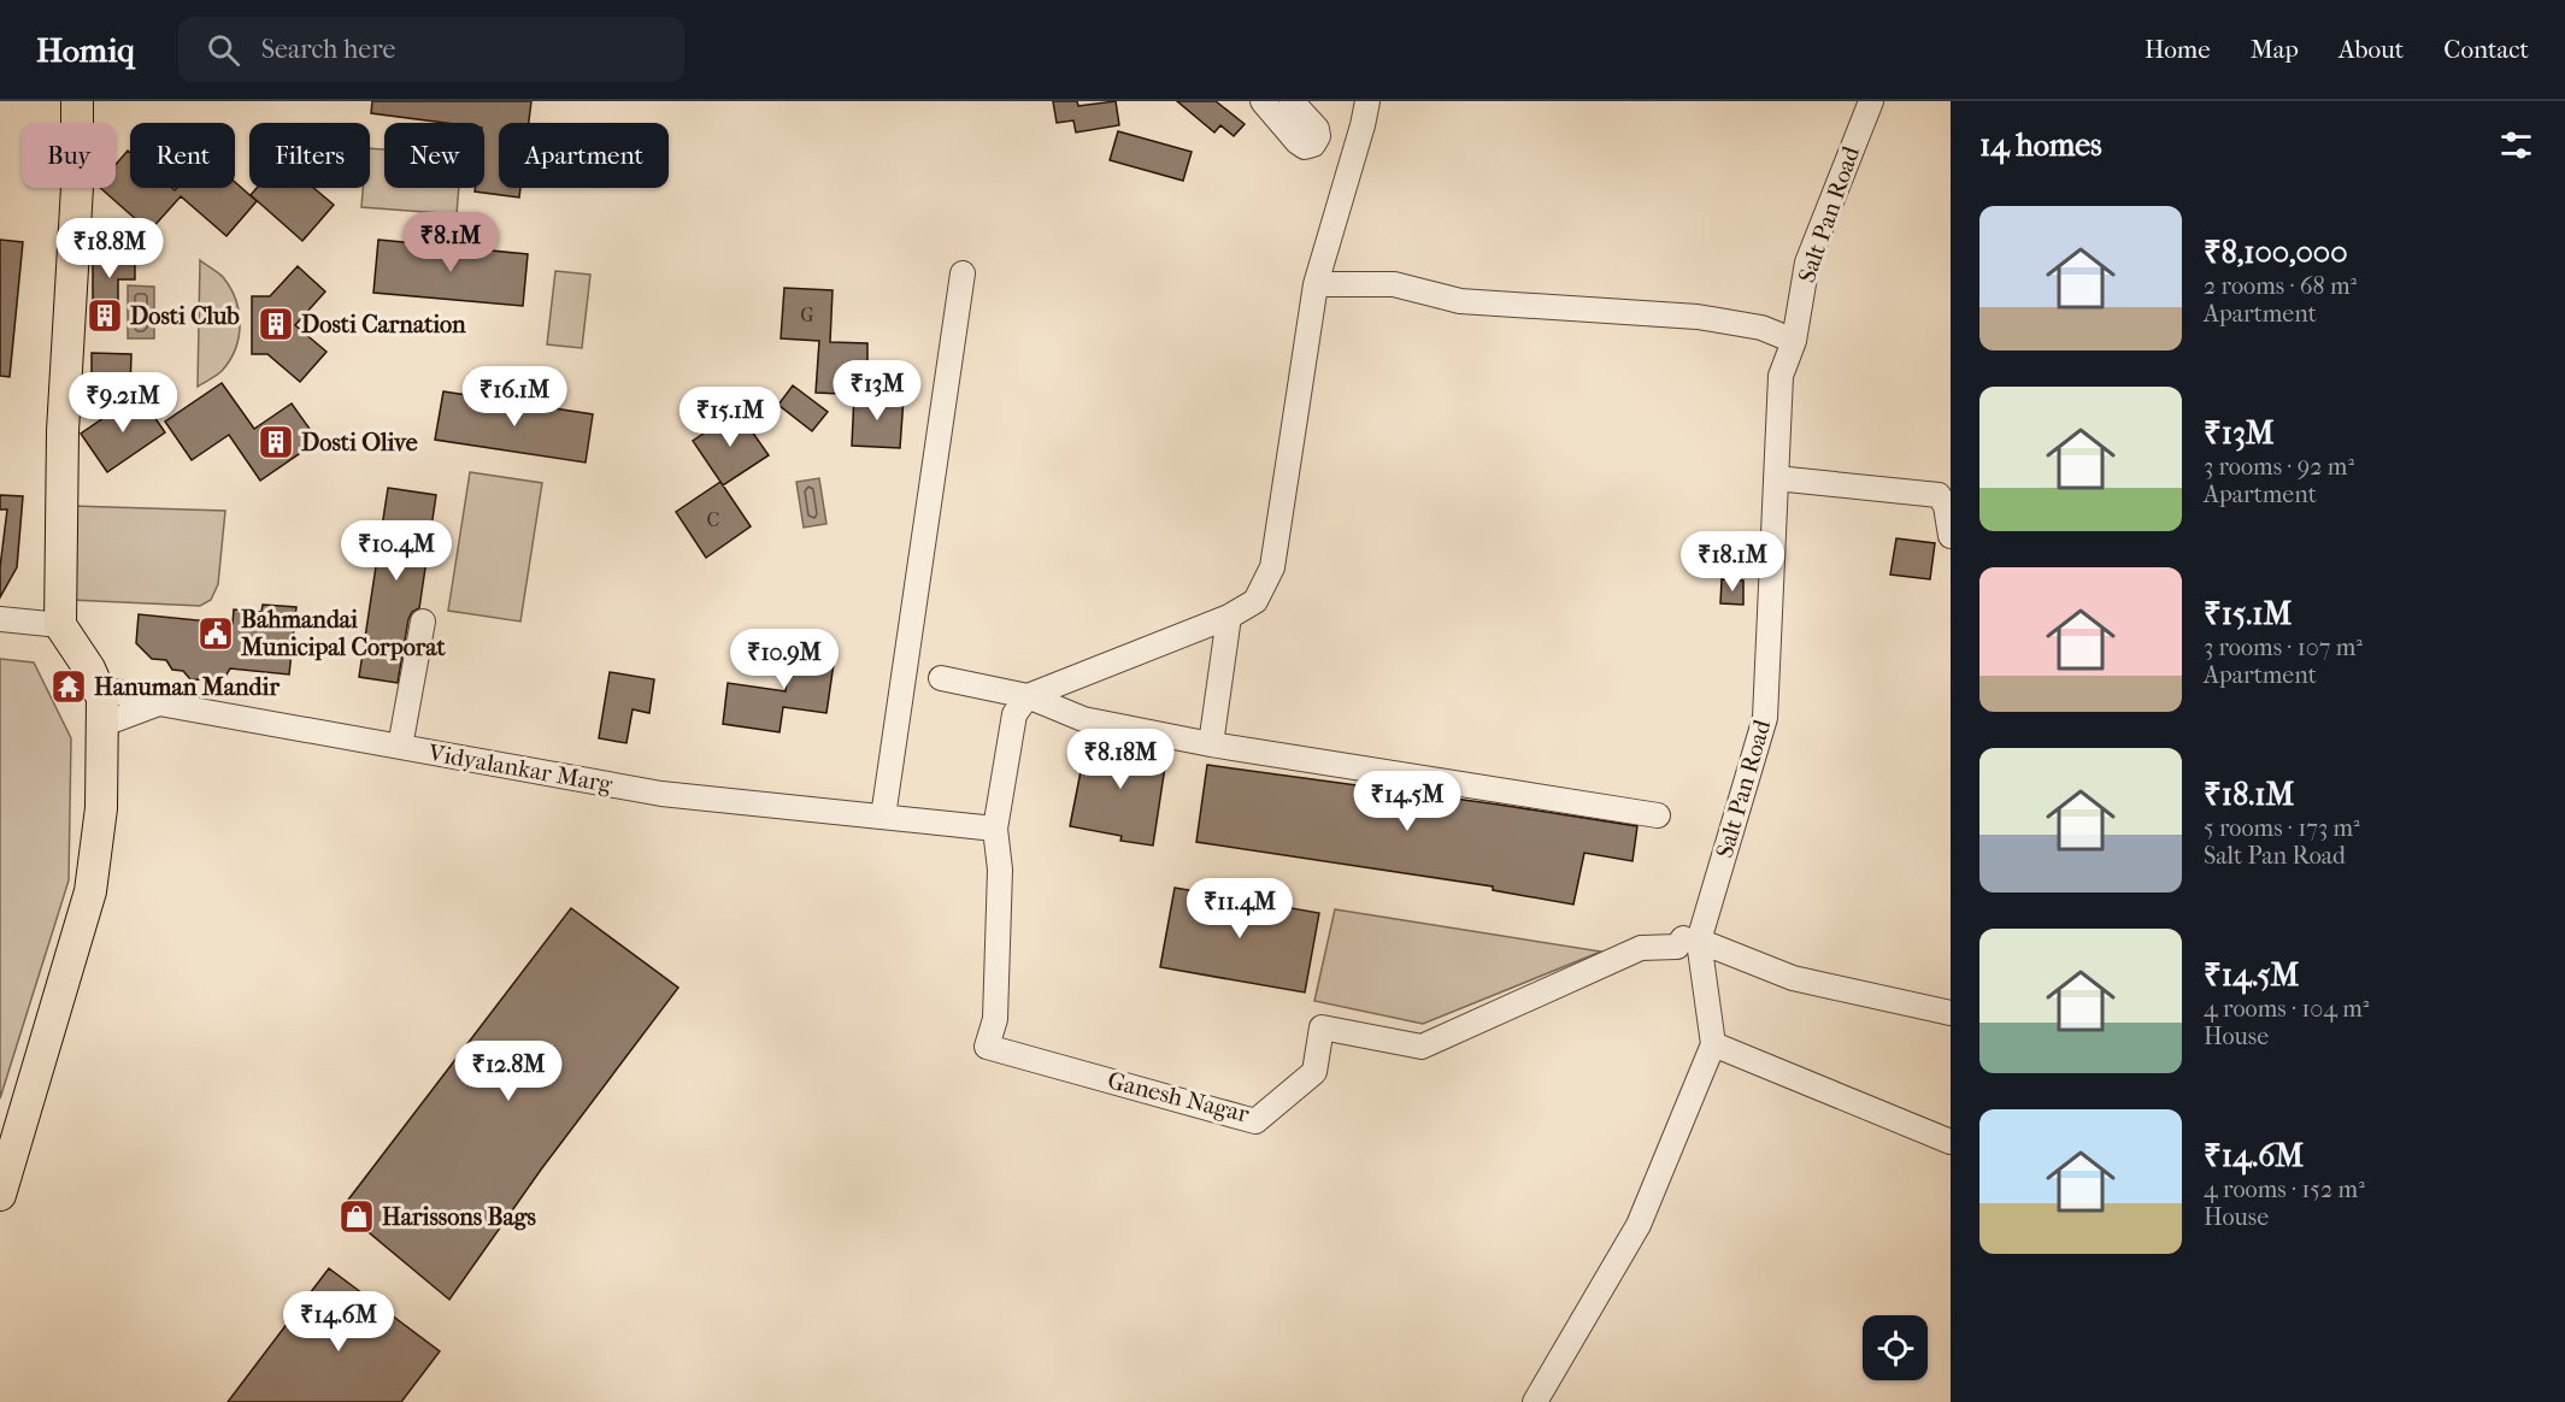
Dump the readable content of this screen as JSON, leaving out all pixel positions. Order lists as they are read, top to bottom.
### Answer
{
  "streets": {
    "street": ["Salt Pan Road", "Vidyalankar Marg", "Ganesh Nagar"]
  },
  "crossings": [
    ["Salt Pan Road", "Ganesh Nagar"],
    ["Vidyalankar Marg", "Ganesh Nagar"]
  ],
  "places": {
    "building": ["Dosti Club", "Dosti Carnation", "Dosti Olive"],
    "public building": ["Bahmandai Municipal Corporat"],
    "temple": ["Hanuman Mandir"],
    "shop": ["Harissons Bags"]
  },
  "house_numbers": ["G", "C"],
  "page": {
    "header": "Homiq",
    "search": "Search here",
    "nav": [
      "Home",
      "Map",
      "About",
      "Contact"
    ],
    "heading": "14 homes",
    "chip": [
      "Buy",
      "Rent",
      "Filters",
      "New",
      "Apartment"
    ],
    "list": [
      {
        "name": "₹8,100,000",
        "note": "2 rooms · 68 m² · Apartment"
      },
      {
        "name": "₹13M",
        "note": "3 rooms · 92 m² · Apartment"
      },
      {
        "name": "₹15.1M",
        "note": "3 rooms · 107 m² · Apartment"
      },
      {
        "name": "₹18.1M",
        "note": "5 rooms · 173 m² · Salt Pan Road"
      },
      {
        "name": "₹14.5M",
        "note": "4 rooms · 104 m² · House"
      },
      {
        "name": "₹14.6M",
        "note": "4 rooms · 152 m² · House"
      }
    ],
    "price": [
      "₹8.1M",
      "₹18.8M",
      "₹13M",
      "₹16.1M",
      "₹9.21M",
      "₹15.1M",
      "₹10.4M",
      "₹18.1M",
      "₹10.9M",
      "₹8.18M",
      "₹14.5M",
      "₹11.4M",
      "₹12.8M",
      "₹14.6M"
    ]
  }
}
